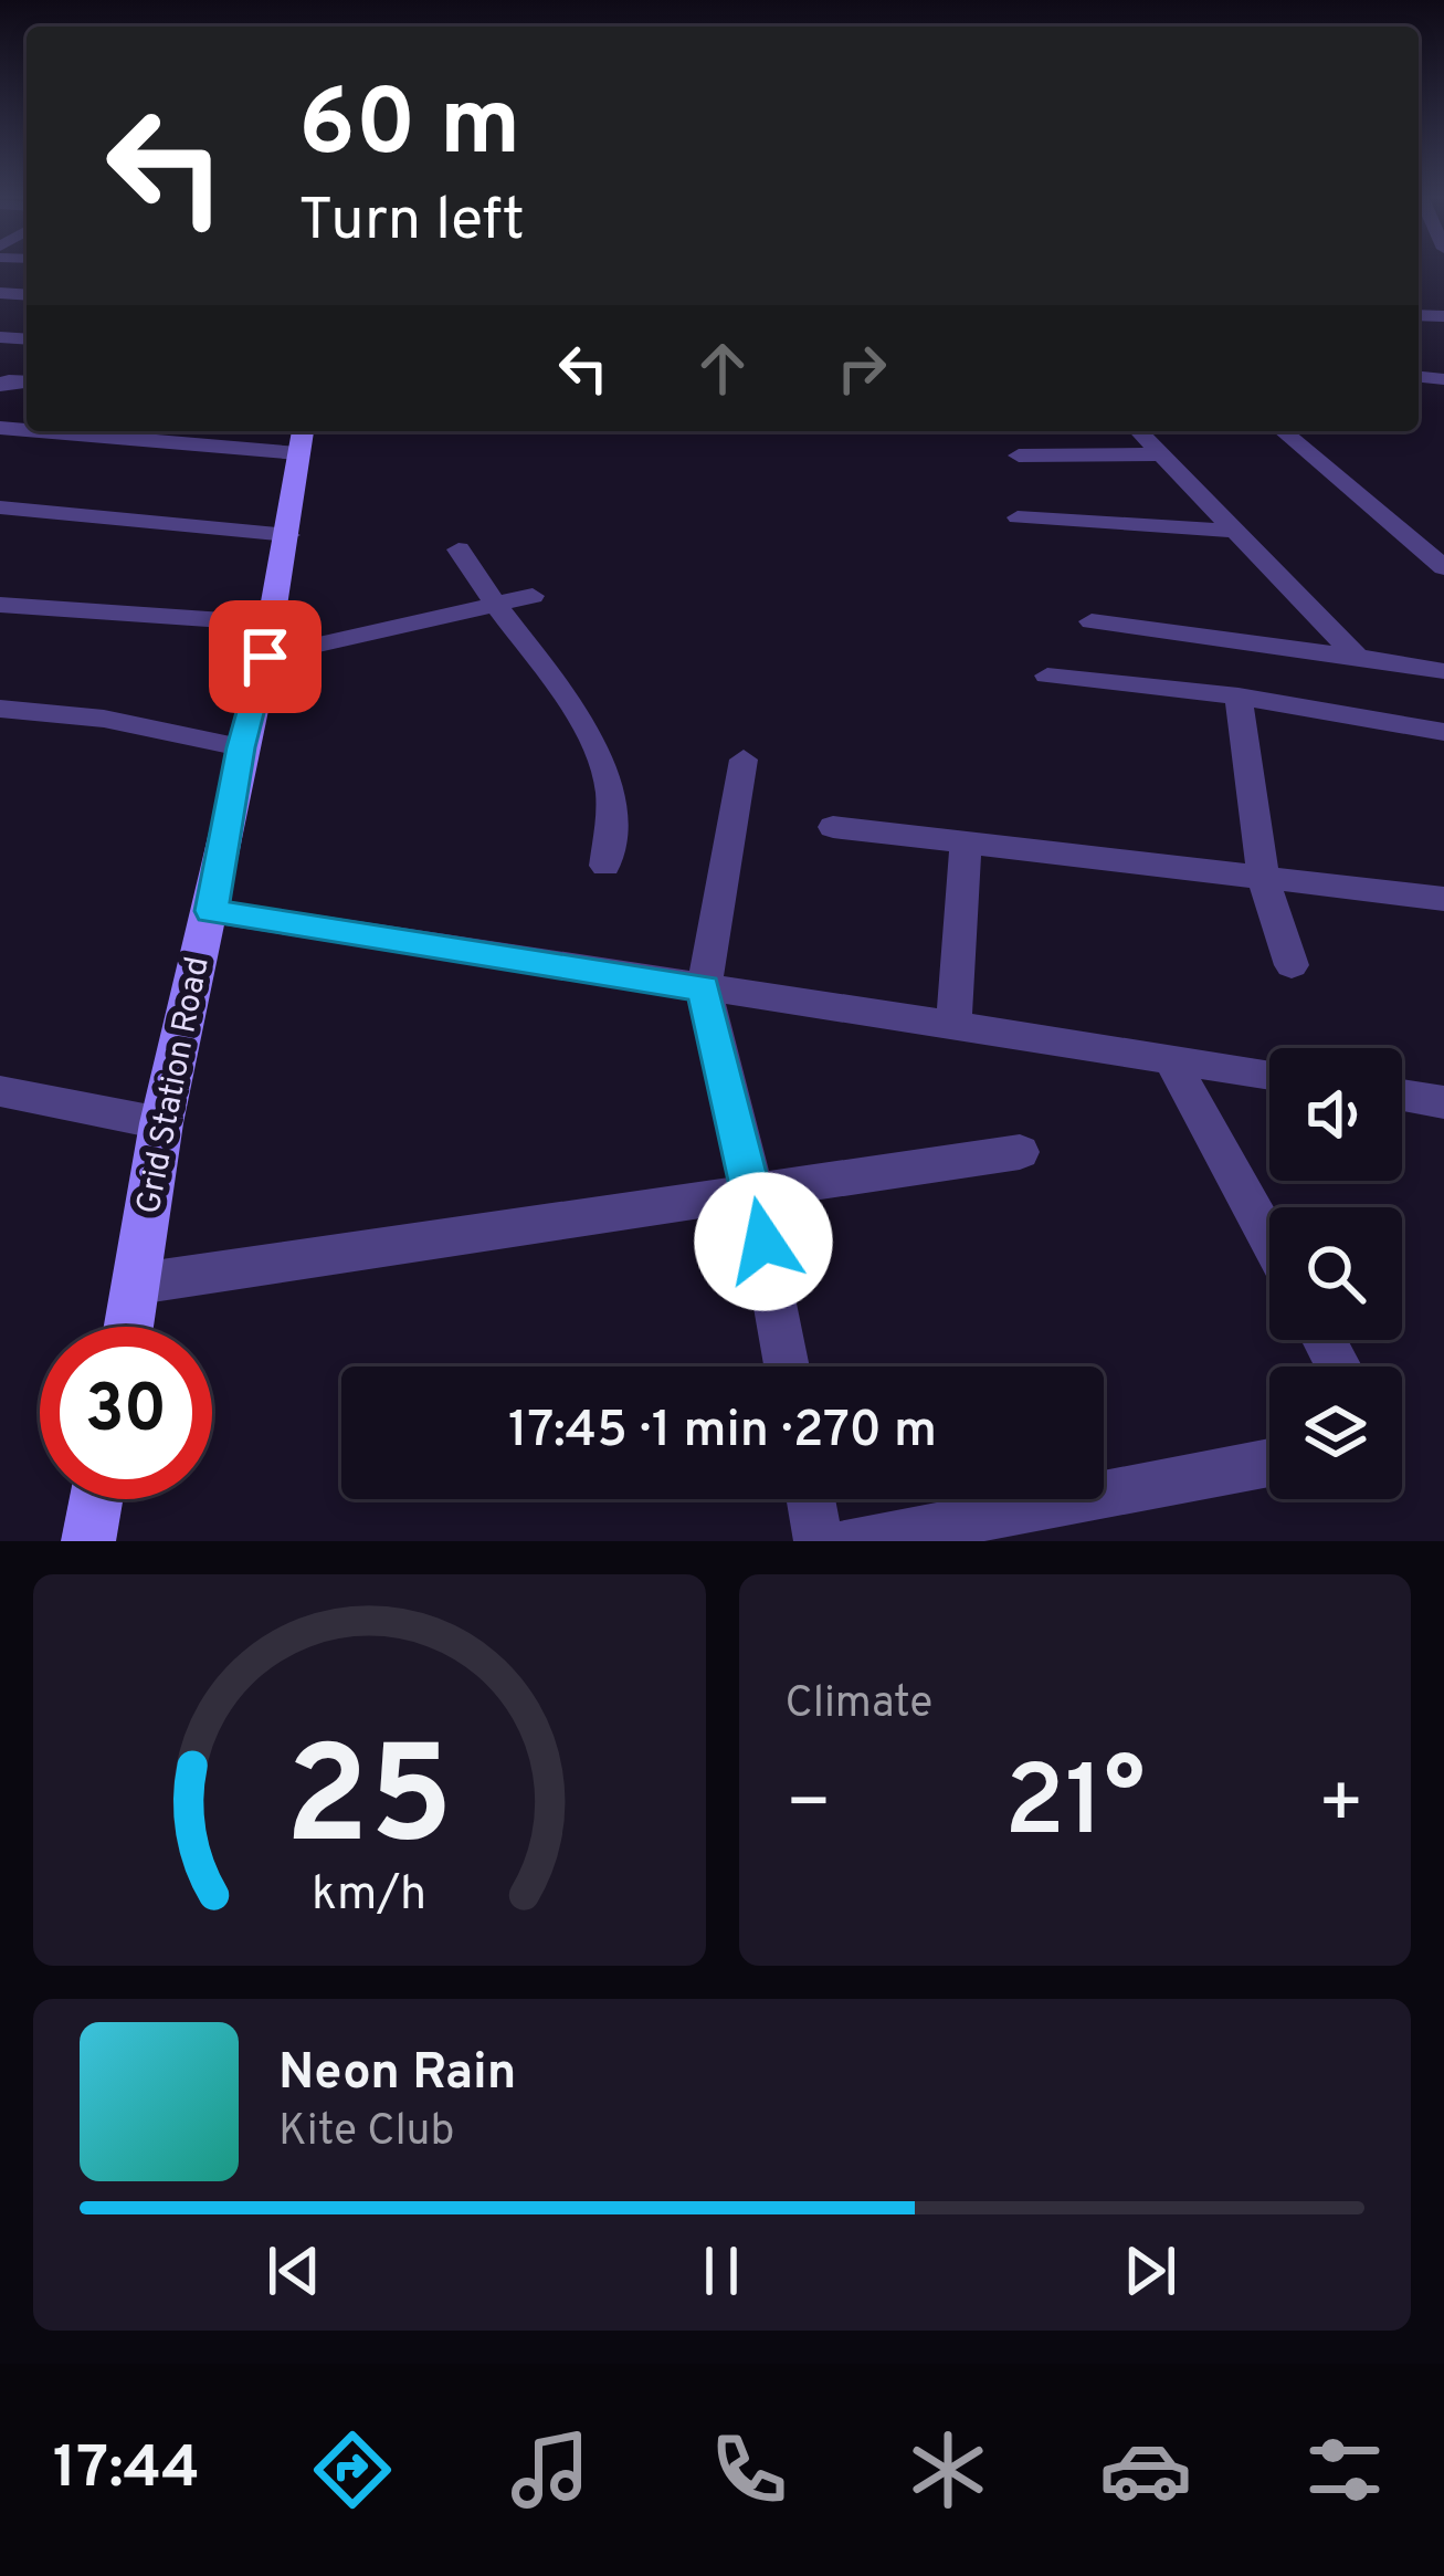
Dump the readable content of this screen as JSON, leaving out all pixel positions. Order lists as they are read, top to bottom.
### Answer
{
  "streets": {
    "main road": ["Grid Station Road"]
  },
  "page": {
    "turn": ["60 m", "Turn left"],
    "limit": "30",
    "trip": "17:45 · 1 min · 270 m",
    "tile": "Climate",
    "heat": ["−", "21°", "+"],
    "song": ["Neon Rain", "Kite Club"],
    "tabs": "17:44",
    "gauge": ["25", "km/h"]
  }
}
